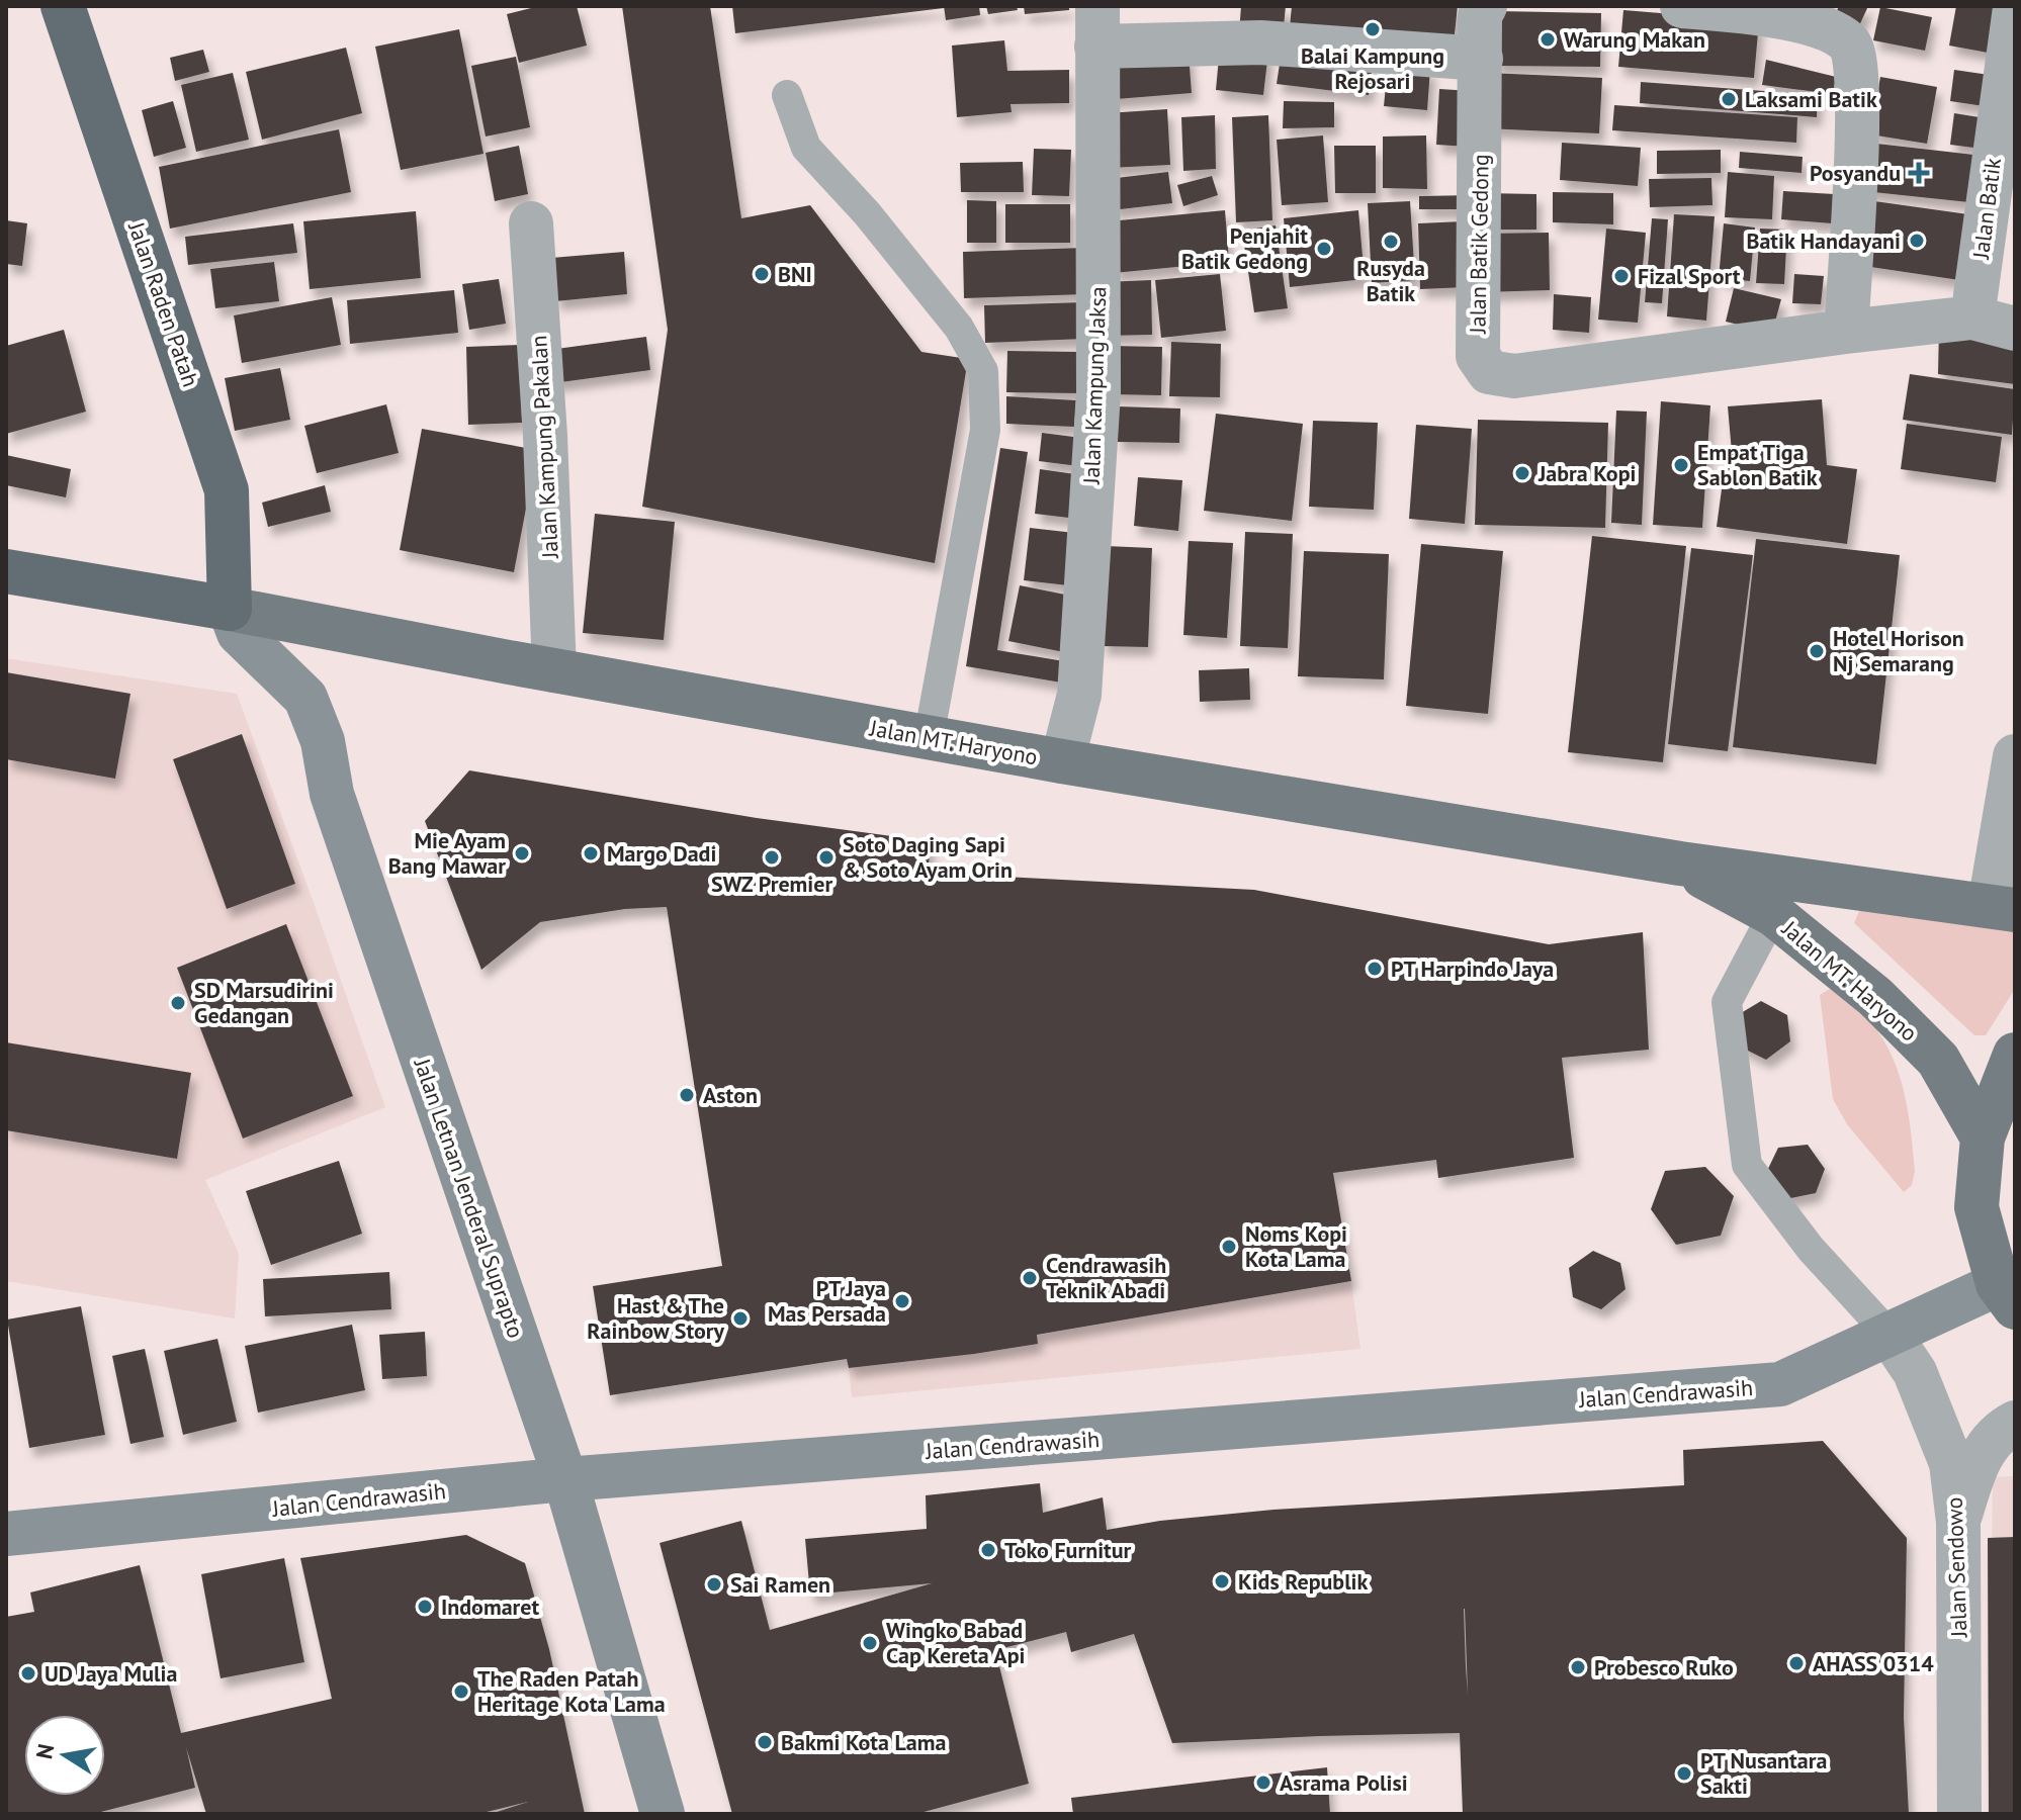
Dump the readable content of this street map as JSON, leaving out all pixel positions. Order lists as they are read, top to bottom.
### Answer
{
  "streets": {
    "highway": ["Jalan Raden Patah"],
    "main road": ["Jalan MT. Haryono", "Jalan Letnan Jenderal Suprapto", "Jalan Cendrawasih"],
    "street": [
      "Jalan Batik",
      "Jalan Batik Gedong",
      "Jalan Kampung Jaksa",
      "Jalan Kampung Pakalan",
      "Jalan Sendowo"
    ]
  },
  "crossings": [
    ["Jalan Batik", "Jalan Batik Gedong"],
    ["Jalan Raden Patah", "Jalan MT. Haryono"],
    ["Jalan Raden Patah", "Jalan Letnan Jenderal Suprapto"],
    ["Jalan Kampung Jaksa", "Jalan MT. Haryono"],
    ["Jalan Kampung Pakalan", "Jalan MT. Haryono"],
    ["Jalan MT. Haryono", "Jalan Letnan Jenderal Suprapto"],
    ["Jalan Letnan Jenderal Suprapto", "Jalan Cendrawasih"],
    ["Jalan Cendrawasih", "Jalan Sendowo"]
  ],
  "places": {
    "other": [
      "Balai Kampung Rejosari",
      "Warung Makan",
      "Laksami Batik",
      "Batik Handayani",
      "Rusyda Batik",
      "Penjahit Batik Gedong",
      "BNI",
      "Fizal Sport",
      "Empat Tiga Sablon Batik",
      "Jabra Kopi",
      "Hotel Horison Nj Semarang",
      "Mie Ayam Bang Mawar",
      "Margo Dadi",
      "SWZ Premier",
      "Soto Daging Sapi & Soto Ayam Orin",
      "PT Harpindo Jaya",
      "SD Marsudirini Gedangan",
      "Aston",
      "Noms Kopi Kota Lama",
      "Cendrawasih Teknik Abadi",
      "PT Jaya Mas Persada",
      "Hast & The Rainbow Story",
      "Toko Furnitur",
      "Kids Republik",
      "Sai Ramen",
      "Indomaret",
      "Wingko Babad Cap Kereta Api",
      "AHASS 0314",
      "Probesco Ruko",
      "UD Jaya Mulia",
      "The Raden Patah Heritage Kota Lama",
      "Bakmi Kota Lama",
      "PT Nusantara Sakti",
      "Asrama Polisi"
    ],
    "health": ["Posyandu"]
  },
  "north": "left"
}
